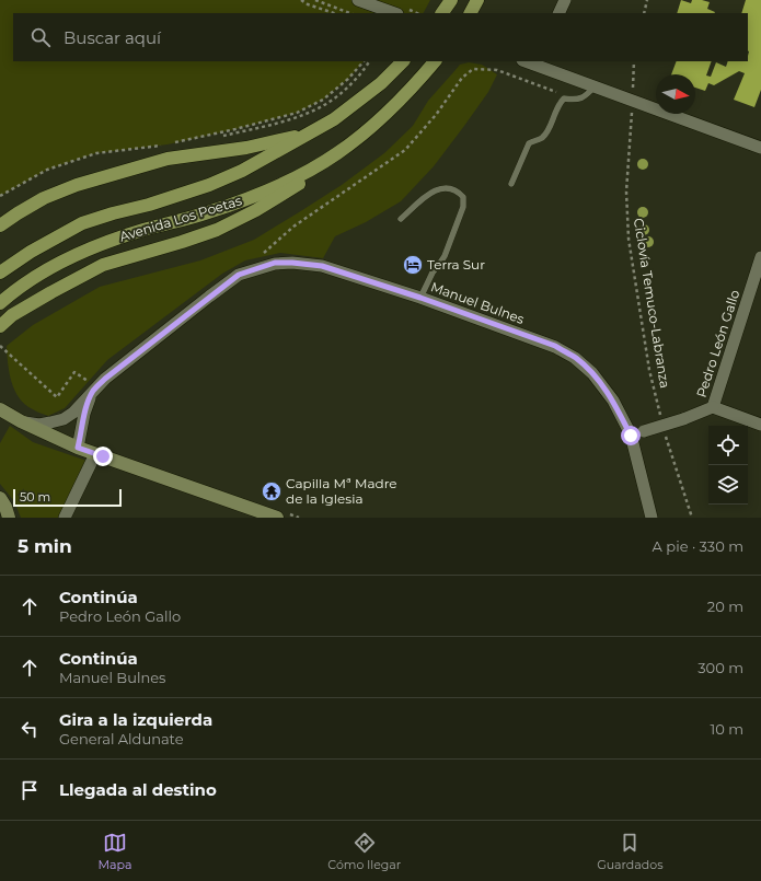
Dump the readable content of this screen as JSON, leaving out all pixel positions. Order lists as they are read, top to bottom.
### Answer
{
  "streets": {
    "main road": ["Avenida Los Poetas"],
    "street": ["Manuel Bulnes", "Pedro León Gallo"],
    "path": ["Ciclovía Temuco-Labranza"]
  },
  "crossings": [
    ["Manuel Bulnes", "Pedro León Gallo"]
  ],
  "places": {
    "hotel": ["Terra Sur"],
    "temple": ["Capilla Mª Madre de la Iglesia"]
  },
  "scale_bar": "50 m",
  "north": "right",
  "page": {
    "search": "Buscar aquí",
    "scale": "50 m",
    "heading": ["5 min", "A pie · 330 m"],
    "list": [
      ["Continúa", "Pedro León Gallo", "20 m"],
      ["Continúa", "Manuel Bulnes", "300 m"],
      ["Gira a la izquierda", "General Aldunate", "10 m"],
      "Llegada al destino"
    ],
    "nav": ["Mapa", "Cómo llegar", "Guardados"]
  }
}
